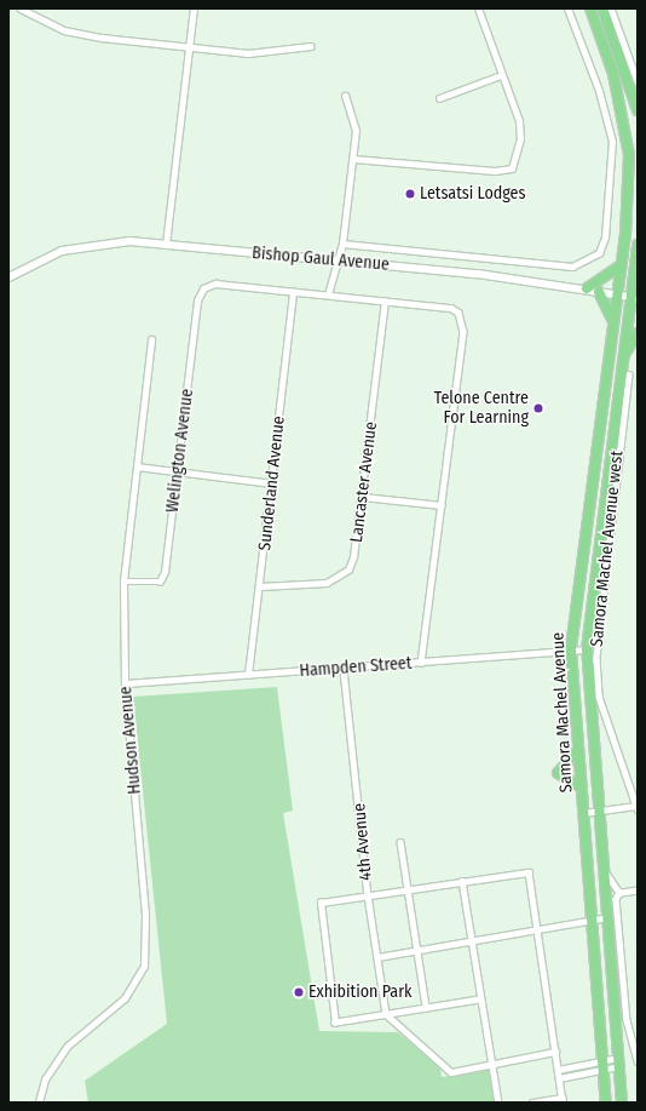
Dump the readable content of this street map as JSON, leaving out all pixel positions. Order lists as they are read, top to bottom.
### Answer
{
  "streets": {
    "highway": ["Samora Machel Avenue"],
    "main road": ["Bishop Gaul Avenue"],
    "street": [
      "Welington Avenue",
      "Lancaster Avenue",
      "Sunderland Avenue",
      "Samora Machel Avenue west",
      "Hampden Street",
      "Hudson Avenue",
      "4th Avenue"
    ]
  },
  "crossings": [
    ["Bishop Gaul Avenue", "Samora Machel Avenue"],
    ["Welington Avenue", "Sunderland Avenue"],
    ["Welington Avenue", "Hudson Avenue"],
    ["Lancaster Avenue", "Sunderland Avenue"],
    ["Sunderland Avenue", "Hampden Street"],
    ["Hampden Street", "Samora Machel Avenue"],
    ["Hampden Street", "Hudson Avenue"],
    ["Hampden Street", "4th Avenue"]
  ],
  "places": ["Letsatsi Lodges", "Telone Centre For Learning", "Exhibition Park"]
}
